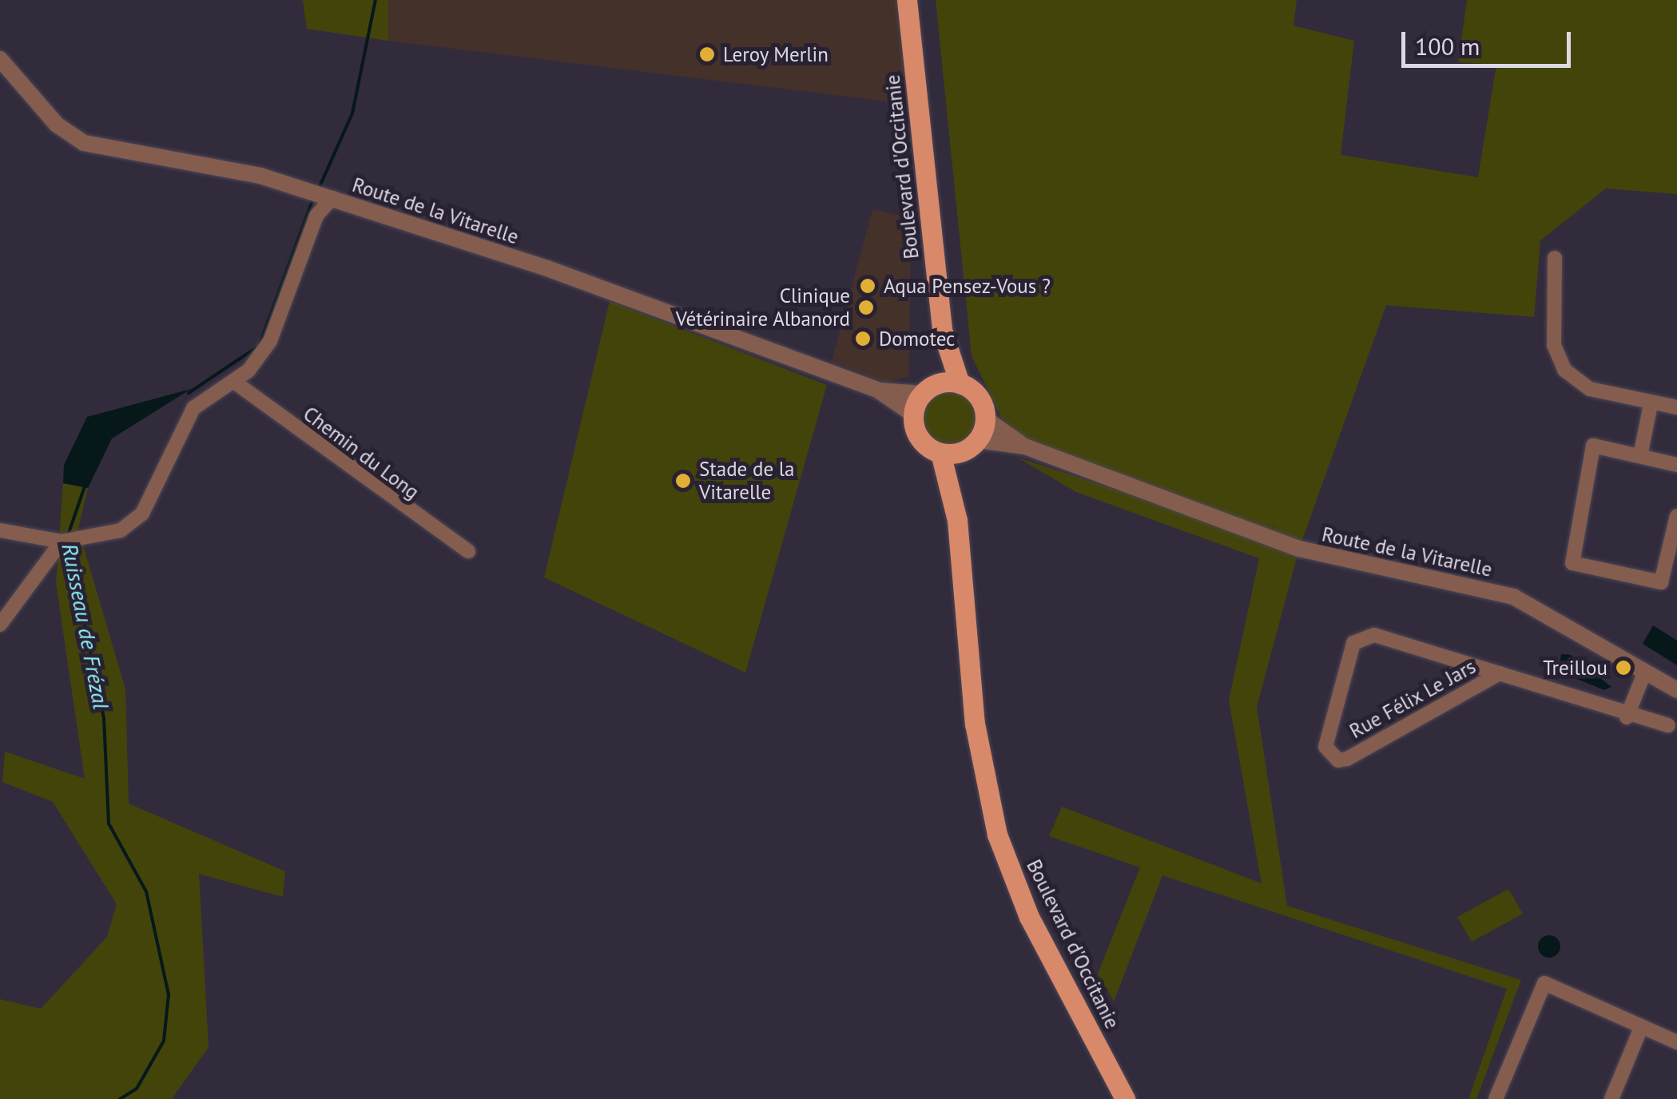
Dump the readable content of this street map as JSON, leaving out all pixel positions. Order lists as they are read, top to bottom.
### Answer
{
  "streets": {
    "main road": ["Boulevard d'Occitanie"],
    "street": ["Route de la Vitarelle", "Chemin du Long", "Rue Félix Le Jars"]
  },
  "crossings": [
    ["Boulevard d'Occitanie", "Route de la Vitarelle"]
  ],
  "water": ["Ruisseau de Frézal"],
  "places": [
    "Leroy Merlin",
    "Aqua Pensez-Vous ?",
    "Clinique Vétérinaire Albanord",
    "Domotec",
    "Stade de la Vitarelle",
    "Treillou"
  ],
  "scale_bar": "100 m"
}
